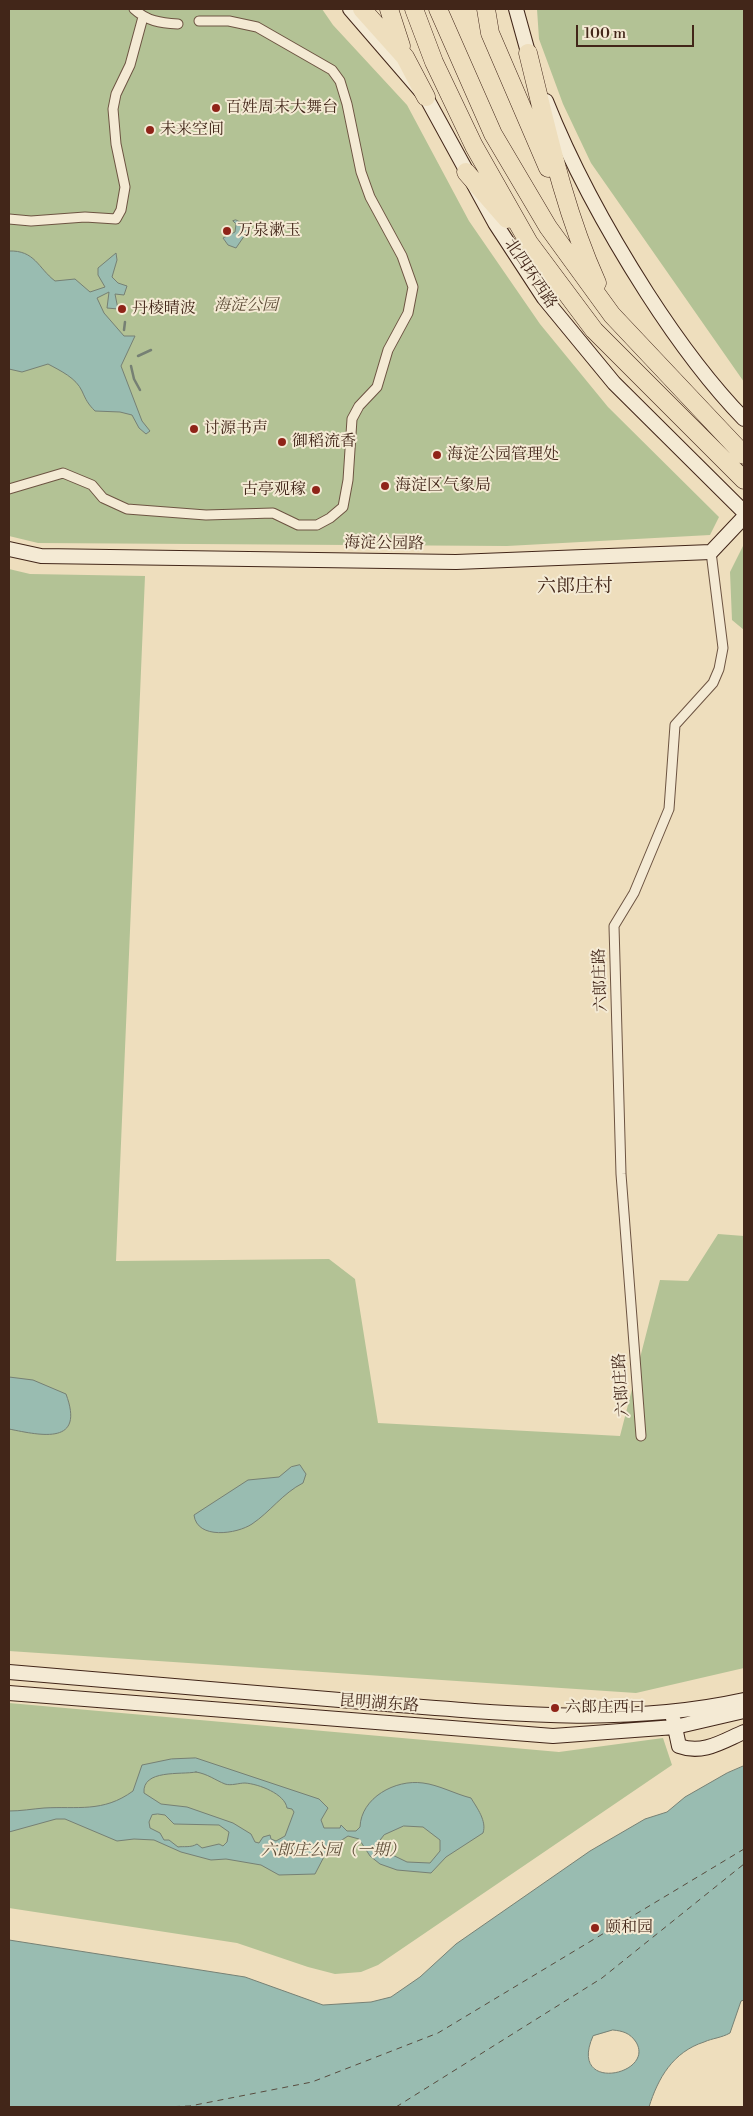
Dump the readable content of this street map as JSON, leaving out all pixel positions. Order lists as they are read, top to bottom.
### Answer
{
  "streets": {
    "highway": ["北四环西路"],
    "street": ["海淀公园路", "六郎庄路", "昆明湖东路"]
  },
  "crossings": [
    ["海淀公园路", "六郎庄路"]
  ],
  "districts": ["六郎庄村"],
  "parks": ["海淀公园", "六郎庄公园（一期）"],
  "places": [
    "百姓周末大舞台",
    "未来空间",
    "万泉漱玉",
    "丹棱晴波",
    "讨源书声",
    "御稻流香",
    "海淀公园管理处",
    "海淀区气象局",
    "古亭观稼",
    "六郎庄西口",
    "颐和园"
  ],
  "scale_bar": "100 m"
}
